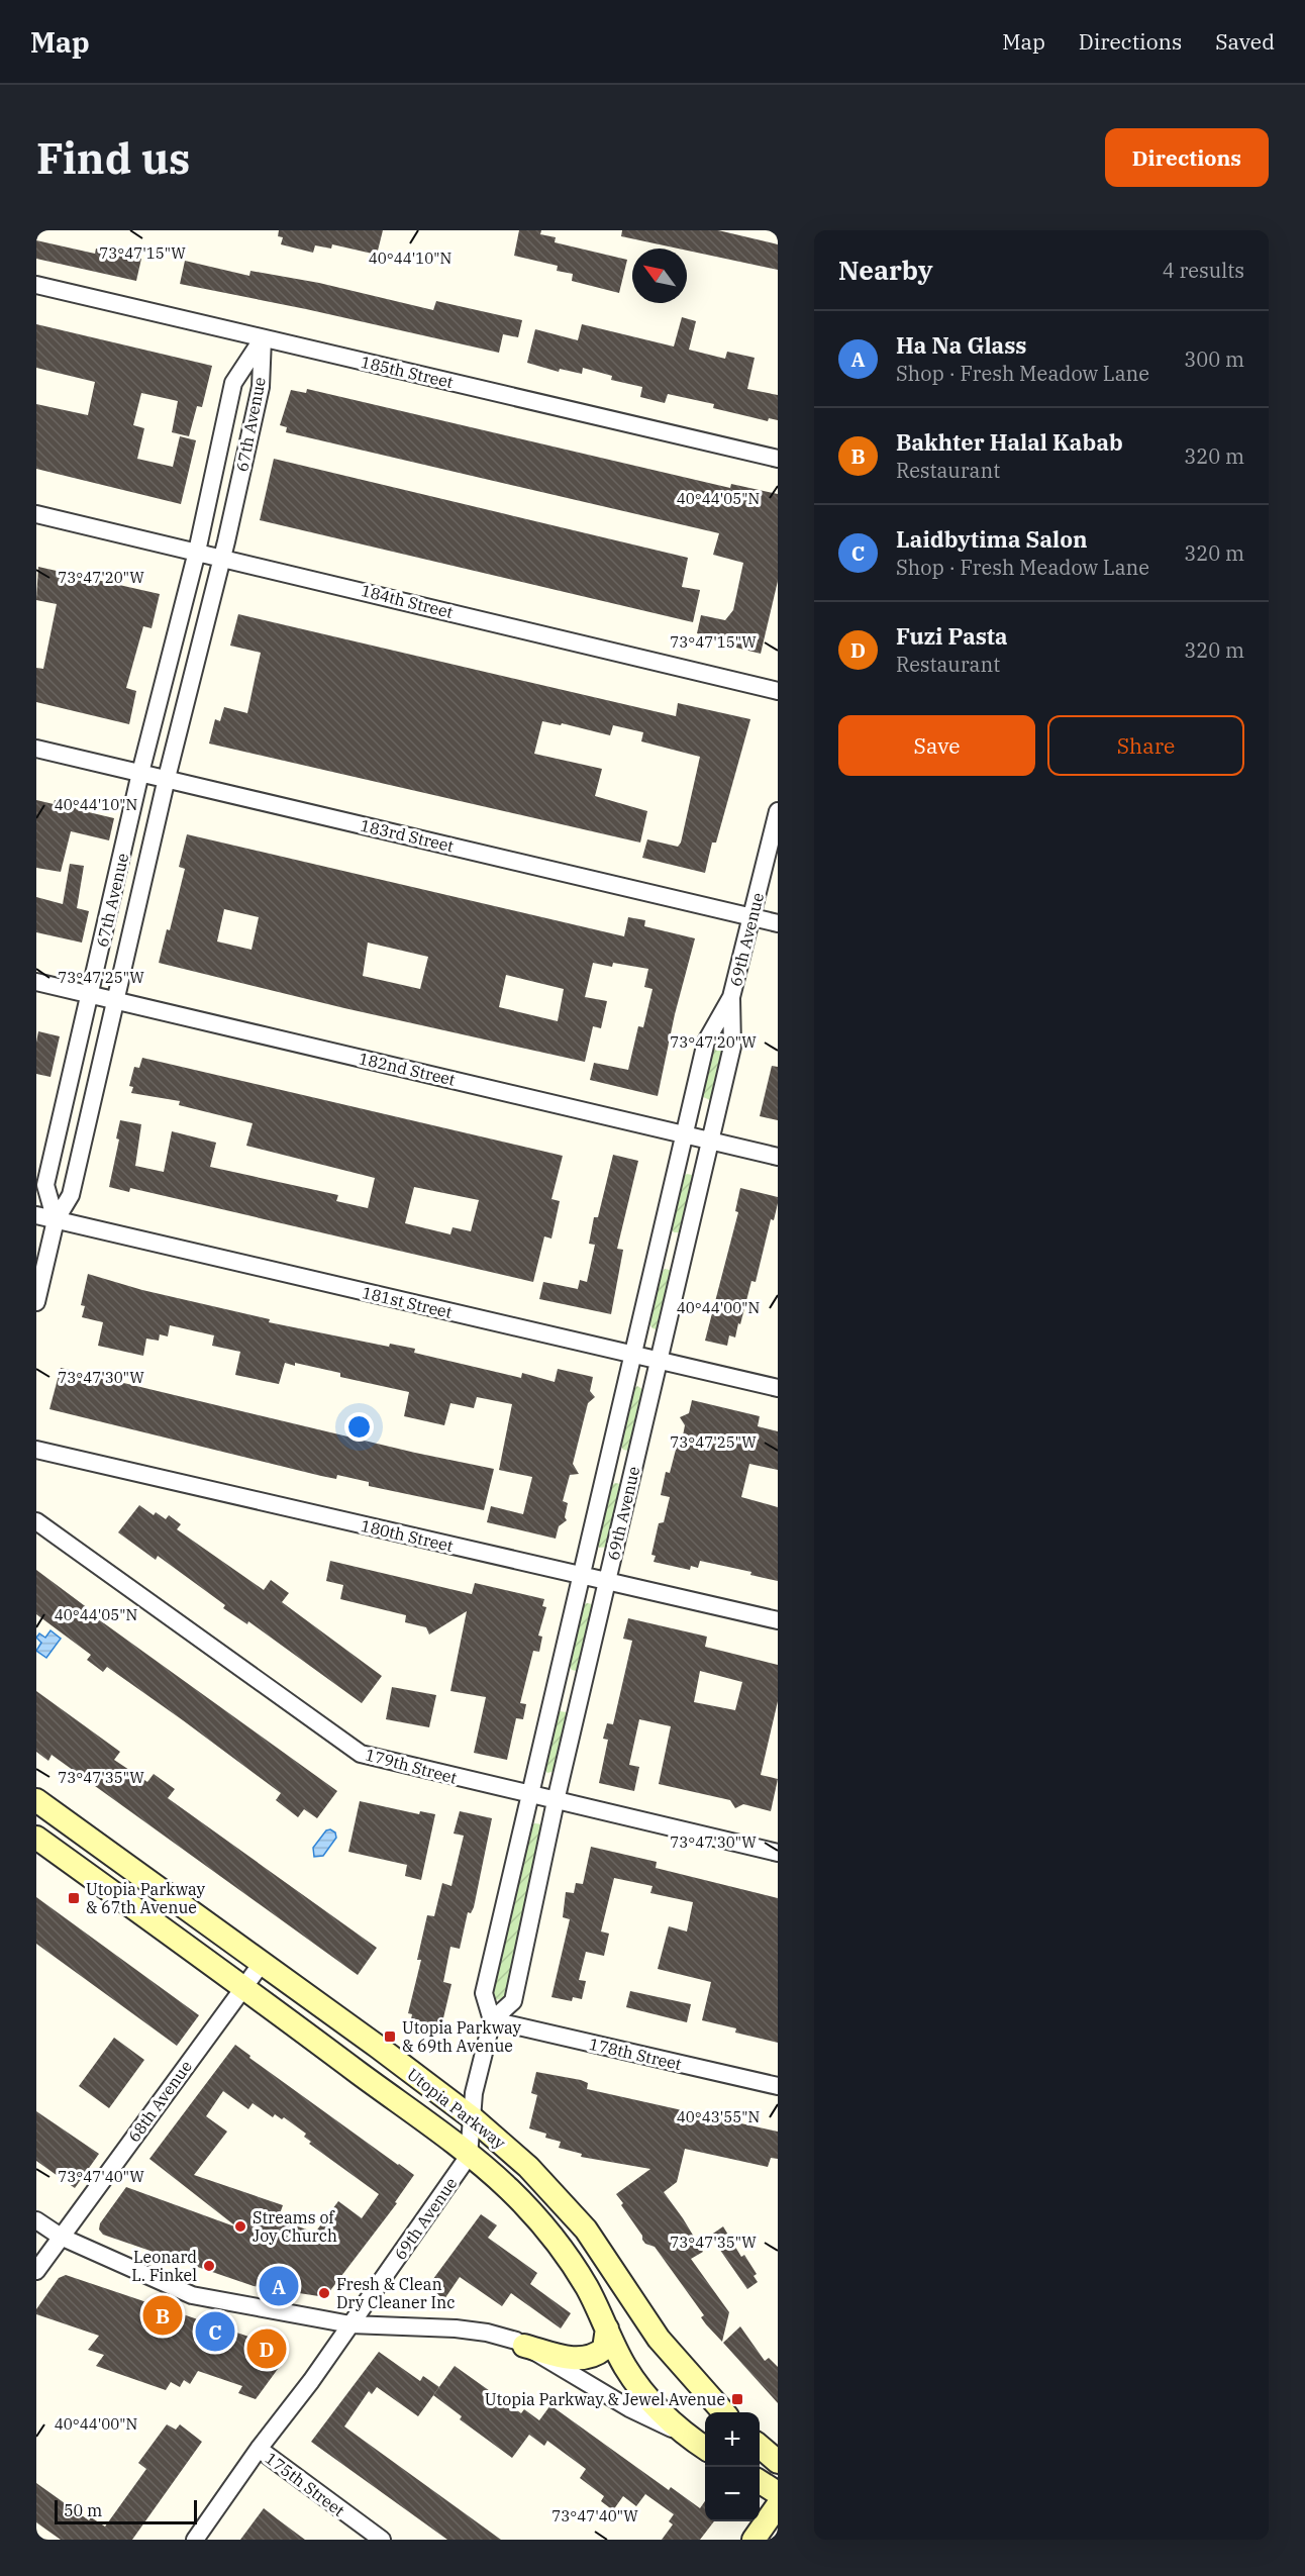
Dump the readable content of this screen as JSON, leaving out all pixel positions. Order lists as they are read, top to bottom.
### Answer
{
  "streets": {
    "main road": ["Utopia Parkway"],
    "street": [
      "185th Street",
      "67th Avenue",
      "184th Street",
      "183rd Street",
      "69th Avenue",
      "182nd Street",
      "181st Street",
      "180th Street",
      "179th Street",
      "178th Street",
      "68th Avenue",
      "175th Street"
    ]
  },
  "crossings": [
    ["185th Street", "67th Avenue"],
    ["67th Avenue", "184th Street"],
    ["67th Avenue", "183rd Street"],
    ["67th Avenue", "182nd Street"],
    ["67th Avenue", "181st Street"],
    ["183rd Street", "69th Avenue"],
    ["69th Avenue", "182nd Street"],
    ["69th Avenue", "181st Street"],
    ["69th Avenue", "180th Street"],
    ["69th Avenue", "179th Street"],
    ["69th Avenue", "178th Street"],
    ["69th Avenue", "Utopia Parkway"],
    ["69th Avenue", "175th Street"],
    ["68th Avenue", "Utopia Parkway"]
  ],
  "places": {
    "transit": ["Utopia Parkway & 67th Avenue", "Utopia Parkway & 69th Avenue", "Utopia Parkway & Jewel Avenue"],
    "other": ["Streams of Joy Church", "Leonard L. Finkel", "Fresh & Clean Dry Cleaner Inc"]
  },
  "scale_bar": "50 m",
  "north": "top left",
  "page": {
    "header": "Map",
    "nav": ["Map", "Directions", "Saved"],
    "buttons": [
      "Directions",
      ["Save", "Share"]
    ],
    "title": "Find us",
    "heading": ["Nearby", "4 results"],
    "list": [
      {
        "mark": "A",
        "name": "Ha Na Glass",
        "note": "Shop · Fresh Meadow Lane",
        "value": "300 m"
      },
      {
        "mark": "B",
        "name": "Bakhter Halal Kabab",
        "note": "Restaurant",
        "value": "320 m"
      },
      {
        "mark": "C",
        "name": "Laidbytima Salon",
        "note": "Shop · Fresh Meadow Lane",
        "value": "320 m"
      },
      {
        "mark": "D",
        "name": "Fuzi Pasta",
        "note": "Restaurant",
        "value": "320 m"
      }
    ],
    "pins": [
      "A",
      "B",
      "C",
      "D"
    ],
    "map_buttons": ["+", "−"],
    "scale": "50 m"
  },
  "coordinates": [
    "73°47'15\"W",
    "40°44'10\"N",
    "40°44'05\"N",
    "73°47'20\"W",
    "73°47'25\"W",
    "40°44'00\"N",
    "73°47'30\"W",
    "73°47'35\"W",
    "40°43'55\"N",
    "73°47'40\"W"
  ]
}
